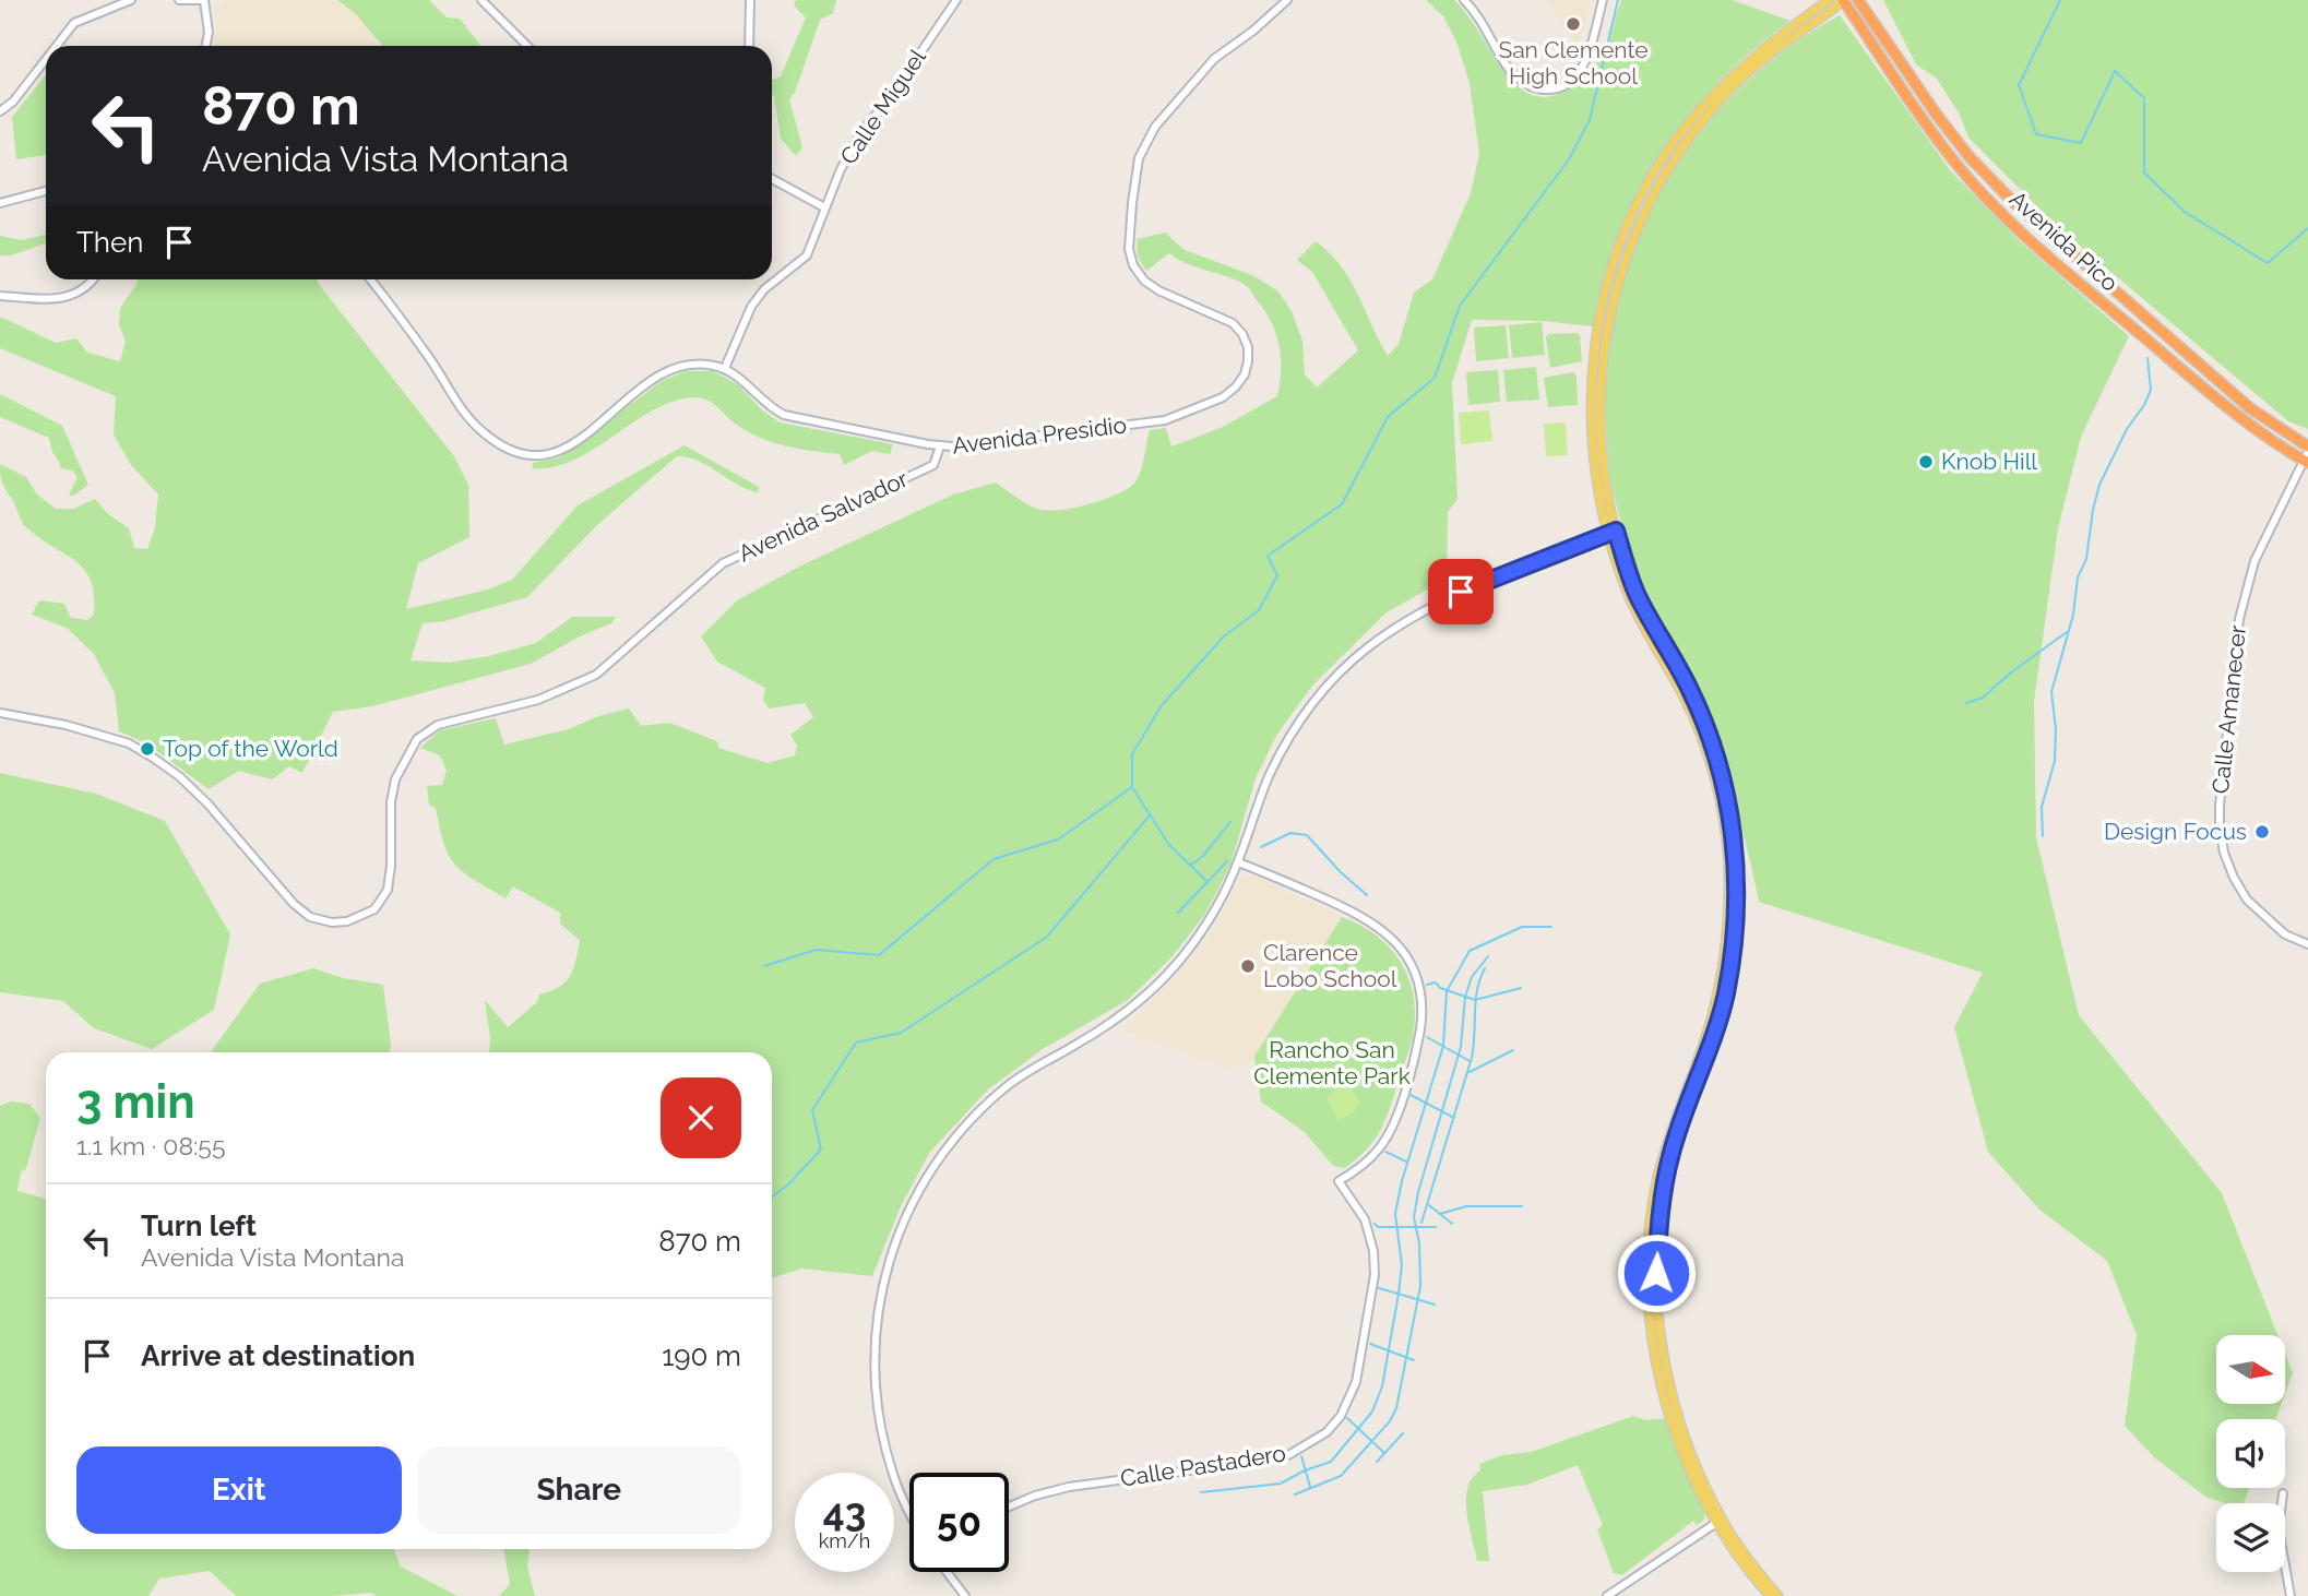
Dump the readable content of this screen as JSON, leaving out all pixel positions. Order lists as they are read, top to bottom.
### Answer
{
  "streets": {
    "highway": ["Avenida Pico"],
    "street": [
      "Calle Miguel",
      "Avenida Presidio",
      "Avenida Salvador",
      "Calle Amanecer",
      "Calle Pastadero"
    ]
  },
  "crossings": [
    ["Calle Miguel", "Avenida Presidio"],
    ["Avenida Pico", "Calle Amanecer"],
    ["Avenida Presidio", "Avenida Salvador"]
  ],
  "parks": ["Rancho San Clemente Park"],
  "places": [
    "San Clemente High School",
    "Knob Hill",
    "Top of the World",
    "Design Focus",
    "Clarence Lobo School"
  ],
  "north": "right",
  "page": {
    "turn": ["870 m", "Avenida Vista Montana"],
    "then": "Then",
    "heading": ["3 min", "1.1 km · 08:55"],
    "list": [
      {
        "name": "Turn left",
        "note": "Avenida Vista Montana",
        "value": "870 m"
      },
      {
        "name": "Arrive at destination",
        "value": "190 m"
      }
    ],
    "buttons": ["Exit", "Share"],
    "speed": "43 km/h",
    "limit": "50"
  }
}
